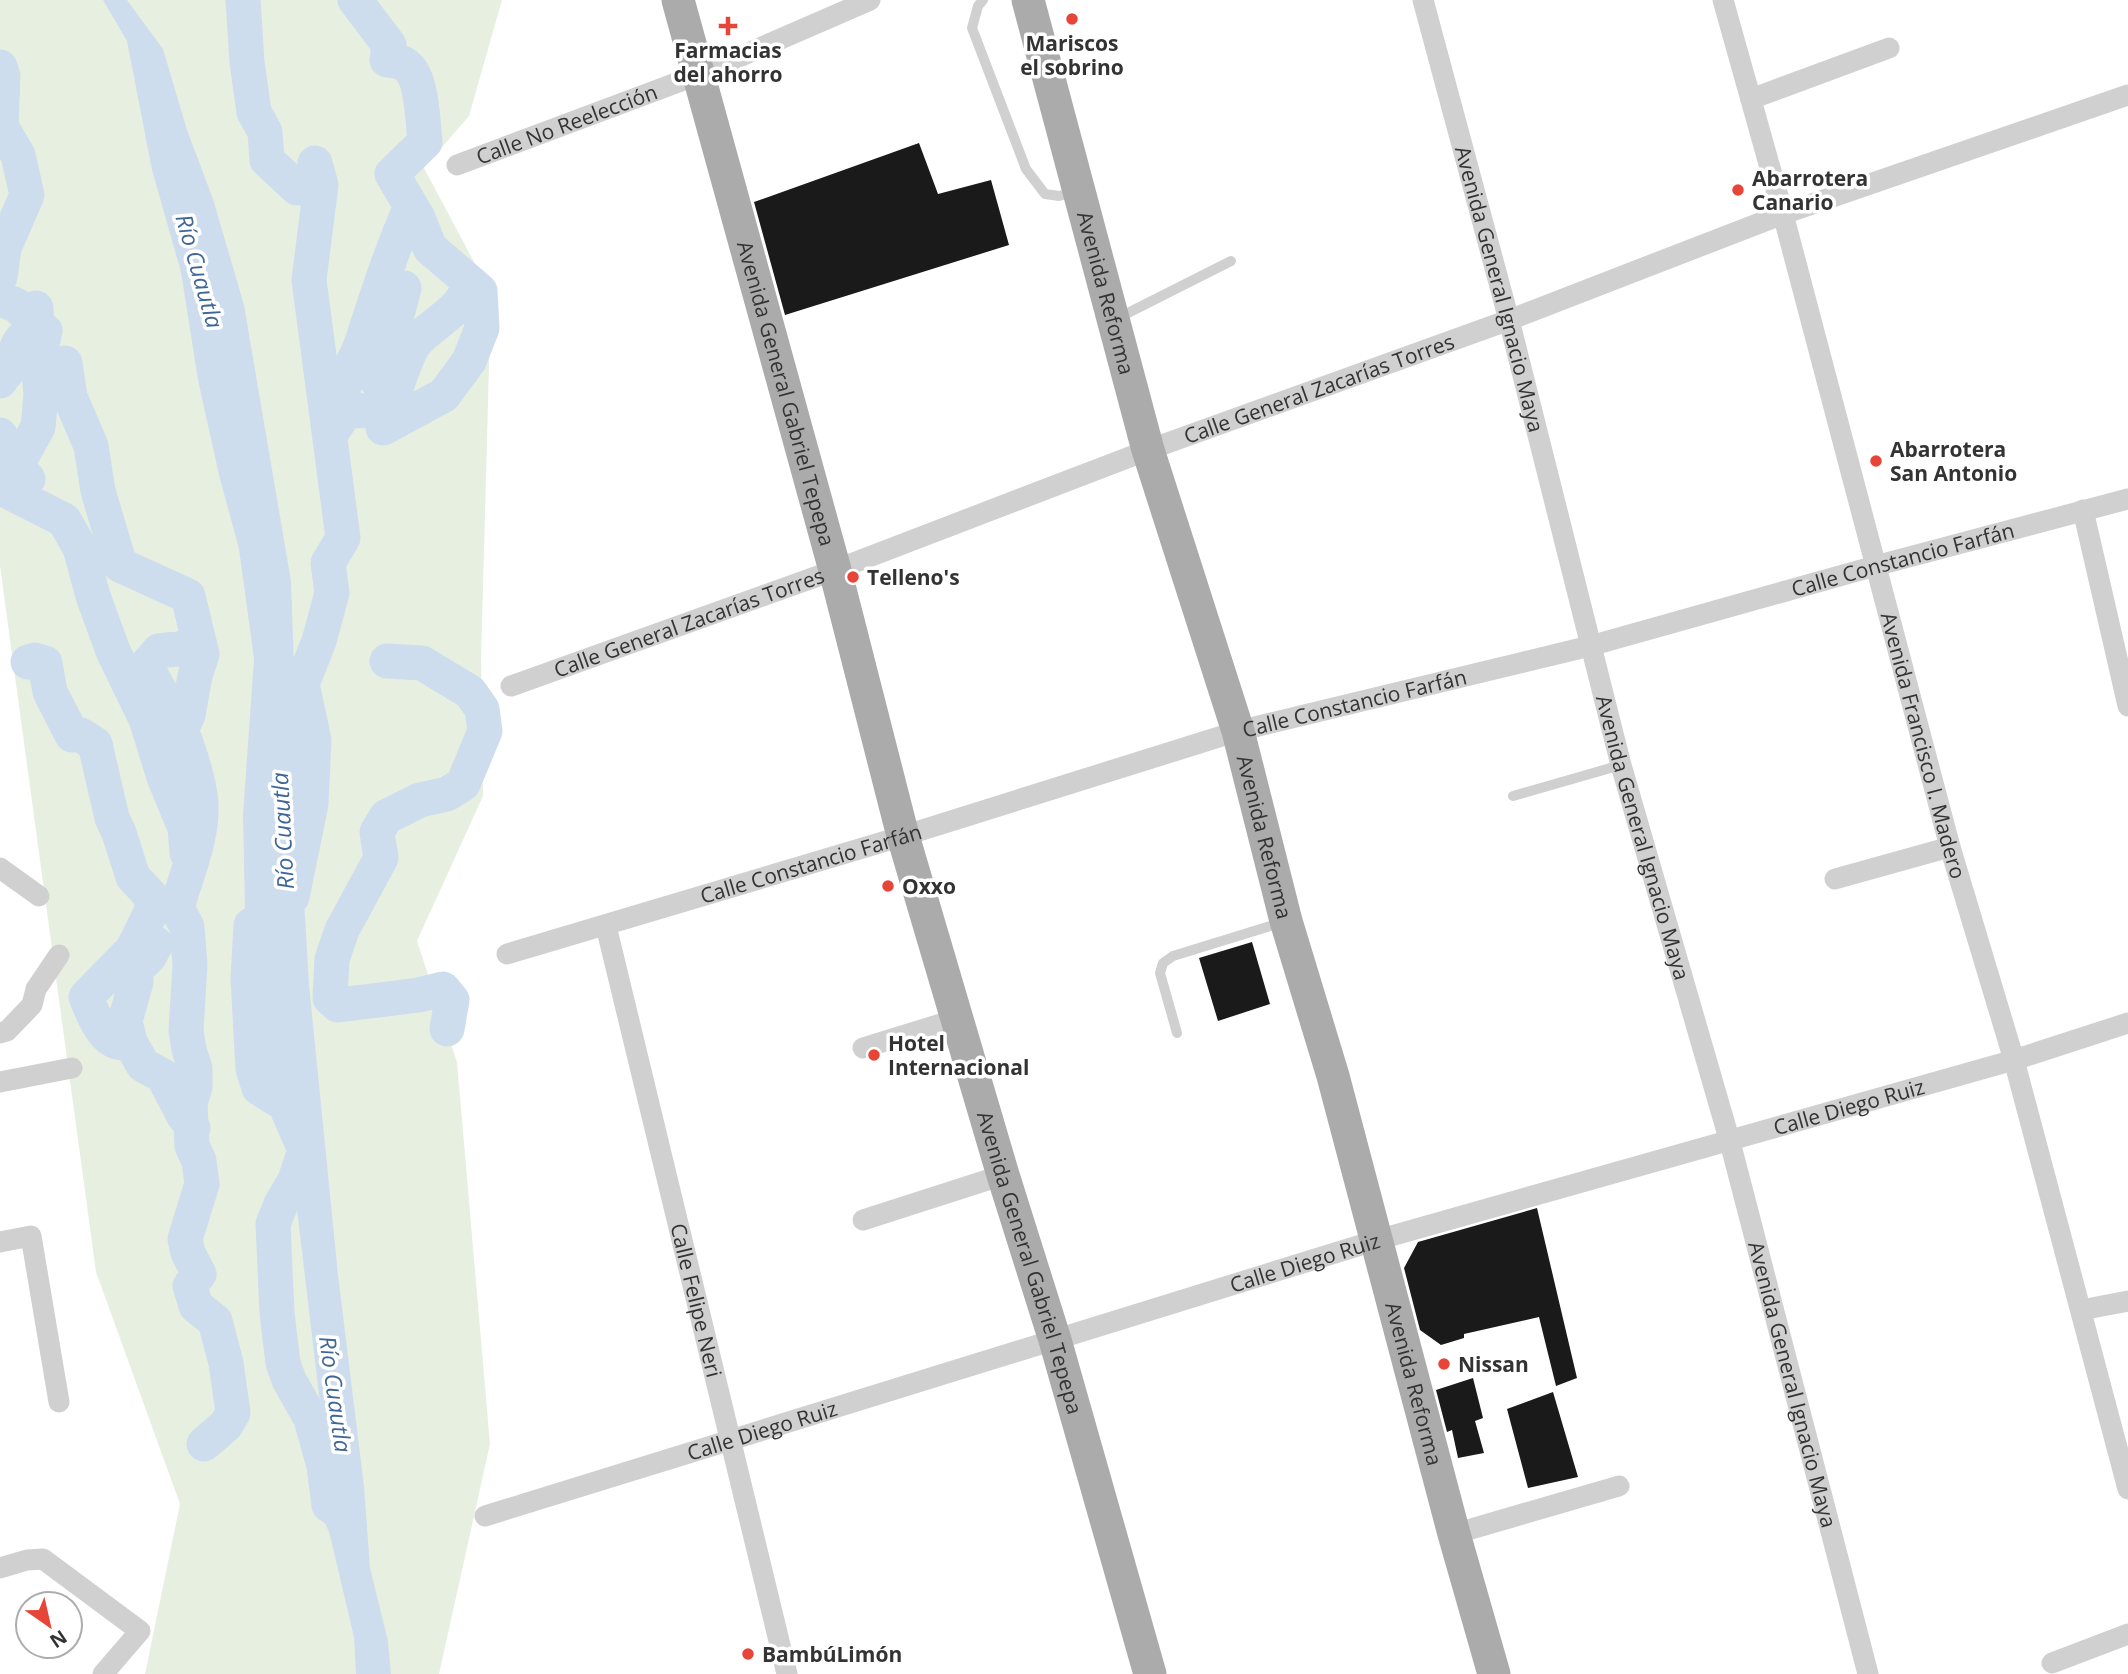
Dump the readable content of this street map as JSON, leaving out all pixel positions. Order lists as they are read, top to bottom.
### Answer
{
  "streets": {
    "main road": ["Avenida Reforma", "Avenida General Gabriel Tepepa"],
    "street": [
      "Calle No Reelección",
      "Avenida General Ignacio Maya",
      "Calle General Zacarías Torres",
      "Calle Constancio Farfán",
      "Avenida Francisco I. Madero",
      "Calle Diego Ruiz",
      "Calle Felipe Neri"
    ]
  },
  "crossings": [
    ["Calle No Reelección", "Avenida General Gabriel Tepepa"],
    ["Avenida General Ignacio Maya", "Calle General Zacarías Torres"],
    ["Avenida General Ignacio Maya", "Calle Constancio Farfán"],
    ["Avenida General Ignacio Maya", "Calle Diego Ruiz"],
    ["Avenida Reforma", "Calle General Zacarías Torres"],
    ["Avenida Reforma", "Calle Constancio Farfán"],
    ["Avenida Reforma", "Calle Diego Ruiz"],
    ["Calle General Zacarías Torres", "Avenida General Gabriel Tepepa"],
    ["Calle General Zacarías Torres", "Avenida Francisco I. Madero"],
    ["Avenida General Gabriel Tepepa", "Calle Constancio Farfán"],
    ["Avenida General Gabriel Tepepa", "Calle Diego Ruiz"],
    ["Calle Constancio Farfán", "Avenida Francisco I. Madero"],
    ["Calle Constancio Farfán", "Calle Felipe Neri"],
    ["Avenida Francisco I. Madero", "Calle Diego Ruiz"],
    ["Calle Diego Ruiz", "Calle Felipe Neri"]
  ],
  "water": ["Río Cuautla"],
  "places": {
    "other": [
      "Mariscos el sobrino",
      "Abarrotera Canario",
      "Abarrotera San Antonio",
      "Telleno's",
      "Oxxo",
      "Hotel Internacional",
      "Nissan",
      "BambúLimón"
    ],
    "health": ["Farmacias del ahorro"]
  },
  "north": "bottom right"
}
